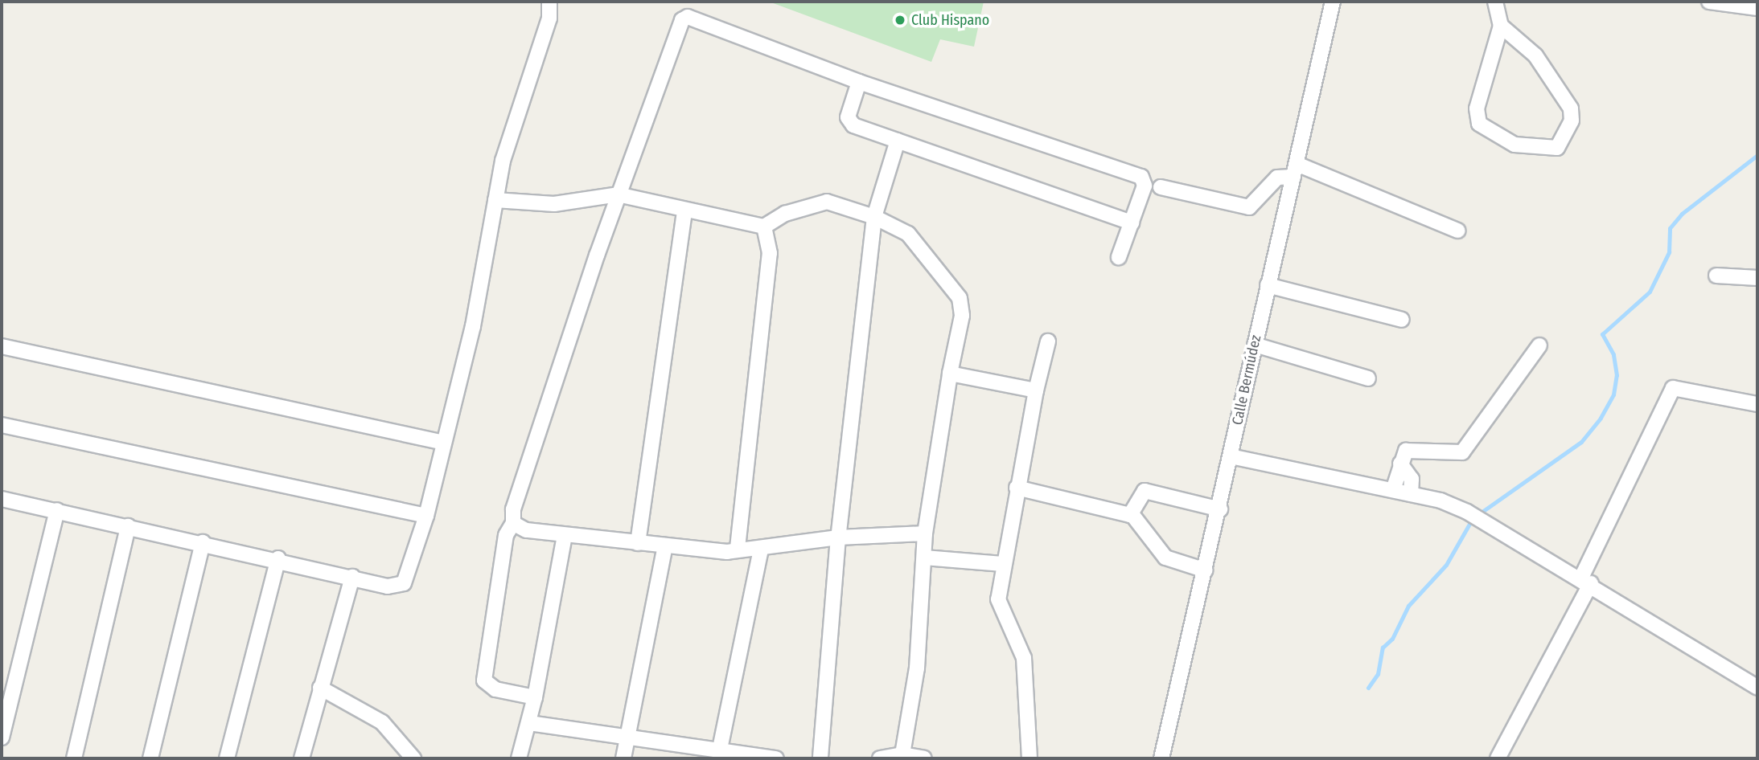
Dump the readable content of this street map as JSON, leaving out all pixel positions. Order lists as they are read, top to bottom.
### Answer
{
  "streets": {
    "street": ["Calle Bermúdez"]
  },
  "places": ["Club Hispano"]
}
